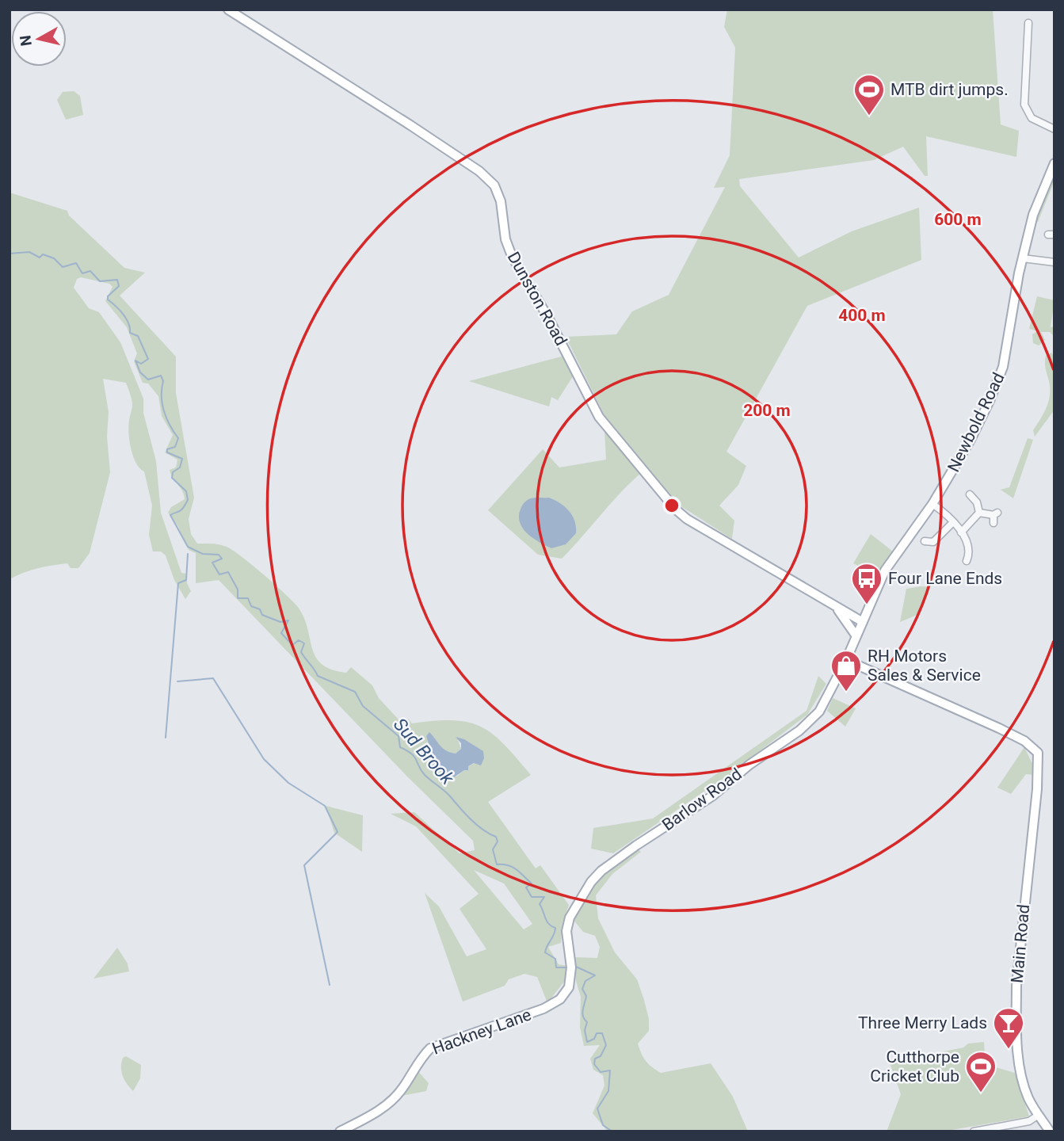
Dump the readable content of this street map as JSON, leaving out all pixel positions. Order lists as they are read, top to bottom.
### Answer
{
  "streets": {
    "main road": [
      "Dunston Road",
      "Newbold Road",
      "Barlow Road",
      "Main Road",
      "Hackney Lane"
    ]
  },
  "crossings": [
    ["Dunston Road", "Newbold Road"],
    ["Newbold Road", "Barlow Road"],
    ["Newbold Road", "Main Road"],
    ["Barlow Road", "Main Road"],
    ["Barlow Road", "Hackney Lane"]
  ],
  "water": ["Sud Brook"],
  "places": {
    "sports": ["MTB dirt jumps.", "Cutthorpe Cricket Club"],
    "bus stop": ["Four Lane Ends"],
    "shop": ["RH Motors Sales & Service"],
    "bar": ["Three Merry Lads"]
  },
  "north": "left",
  "rings": ["600 m", "400 m", "200 m"]
}
